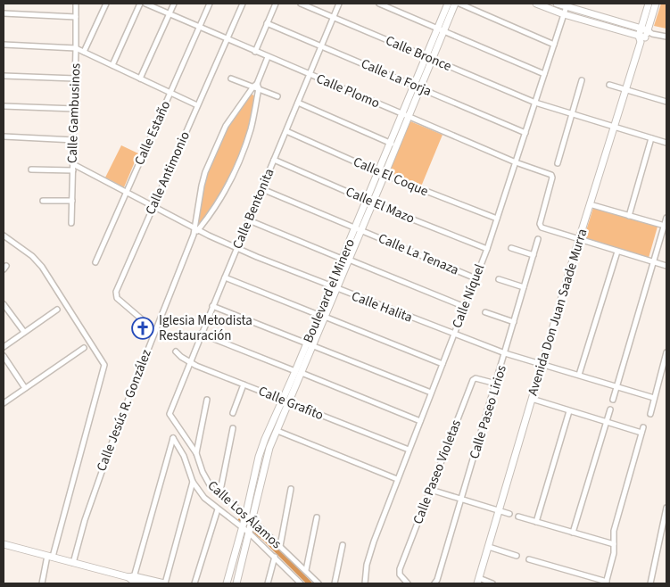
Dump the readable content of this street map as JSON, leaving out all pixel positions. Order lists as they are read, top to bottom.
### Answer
{
  "streets": {
    "street": [
      "Calle Bronce",
      "Calle La Forja",
      "Calle Plomo",
      "Calle Gambusinos",
      "Calle Estaño",
      "Calle Antimonio",
      "Calle El Coque",
      "Calle El Mazo",
      "Calle Bentonita",
      "Calle La Tenaza",
      "Boulevard el Minero",
      "Calle Níquel",
      "Calle Halita",
      "Avenida Don Juan Saade Murra",
      "Calle Grafito",
      "Calle Jesús R. González",
      "Calle Paseo Lirios",
      "Calle Paseo Violetas",
      "Calle Los Álamos"
    ]
  },
  "crossings": [
    ["Calle Bronce", "Calle Bentonita"],
    ["Calle Bronce", "Boulevard el Minero"],
    ["Calle Bronce", "Calle Níquel"],
    ["Calle Bronce", "Avenida Don Juan Saade Murra"],
    ["Calle La Forja", "Calle Bentonita"],
    ["Calle La Forja", "Boulevard el Minero"],
    ["Calle La Forja", "Calle Níquel"],
    ["Calle Plomo", "Calle Estaño"],
    ["Calle Plomo", "Calle Antimonio"],
    ["Calle Plomo", "Calle Bentonita"],
    ["Calle Plomo", "Boulevard el Minero"],
    ["Calle Plomo", "Calle Níquel"],
    ["Calle Plomo", "Avenida Don Juan Saade Murra"],
    ["Calle Plomo", "Calle Jesús R. González"],
    ["Calle Gambusinos", "Calle Halita"],
    ["Calle Estaño", "Calle Halita"],
    ["Calle Antimonio", "Calle Halita"],
    ["Calle Antimonio", "Calle Jesús R. González"],
    ["Calle El Coque", "Calle Bentonita"],
    ["Calle El Coque", "Boulevard el Minero"],
    ["Calle El Coque", "Calle Níquel"],
    ["Calle El Mazo", "Calle Bentonita"],
    ["Calle El Mazo", "Boulevard el Minero"],
    ["Calle El Mazo", "Calle Níquel"],
    ["Calle Bentonita", "Calle La Tenaza"],
    ["Calle Bentonita", "Calle Halita"],
    ["Calle Bentonita", "Calle Grafito"],
    ["Calle Bentonita", "Calle Los Álamos"],
    ["Calle La Tenaza", "Boulevard el Minero"],
    ["Calle La Tenaza", "Calle Níquel"],
    ["Boulevard el Minero", "Calle Halita"],
    ["Boulevard el Minero", "Calle Grafito"],
    ["Boulevard el Minero", "Calle Los Álamos"],
    ["Calle Níquel", "Calle Halita"],
    ["Calle Níquel", "Calle Grafito"],
    ["Calle Halita", "Avenida Don Juan Saade Murra"],
    ["Calle Halita", "Calle Jesús R. González"],
    ["Calle Halita", "Calle Paseo Lirios"],
    ["Calle Paseo Lirios", "Calle Paseo Violetas"]
  ],
  "places": {
    "church": ["Iglesia Metodista Restauración"]
  }
}
